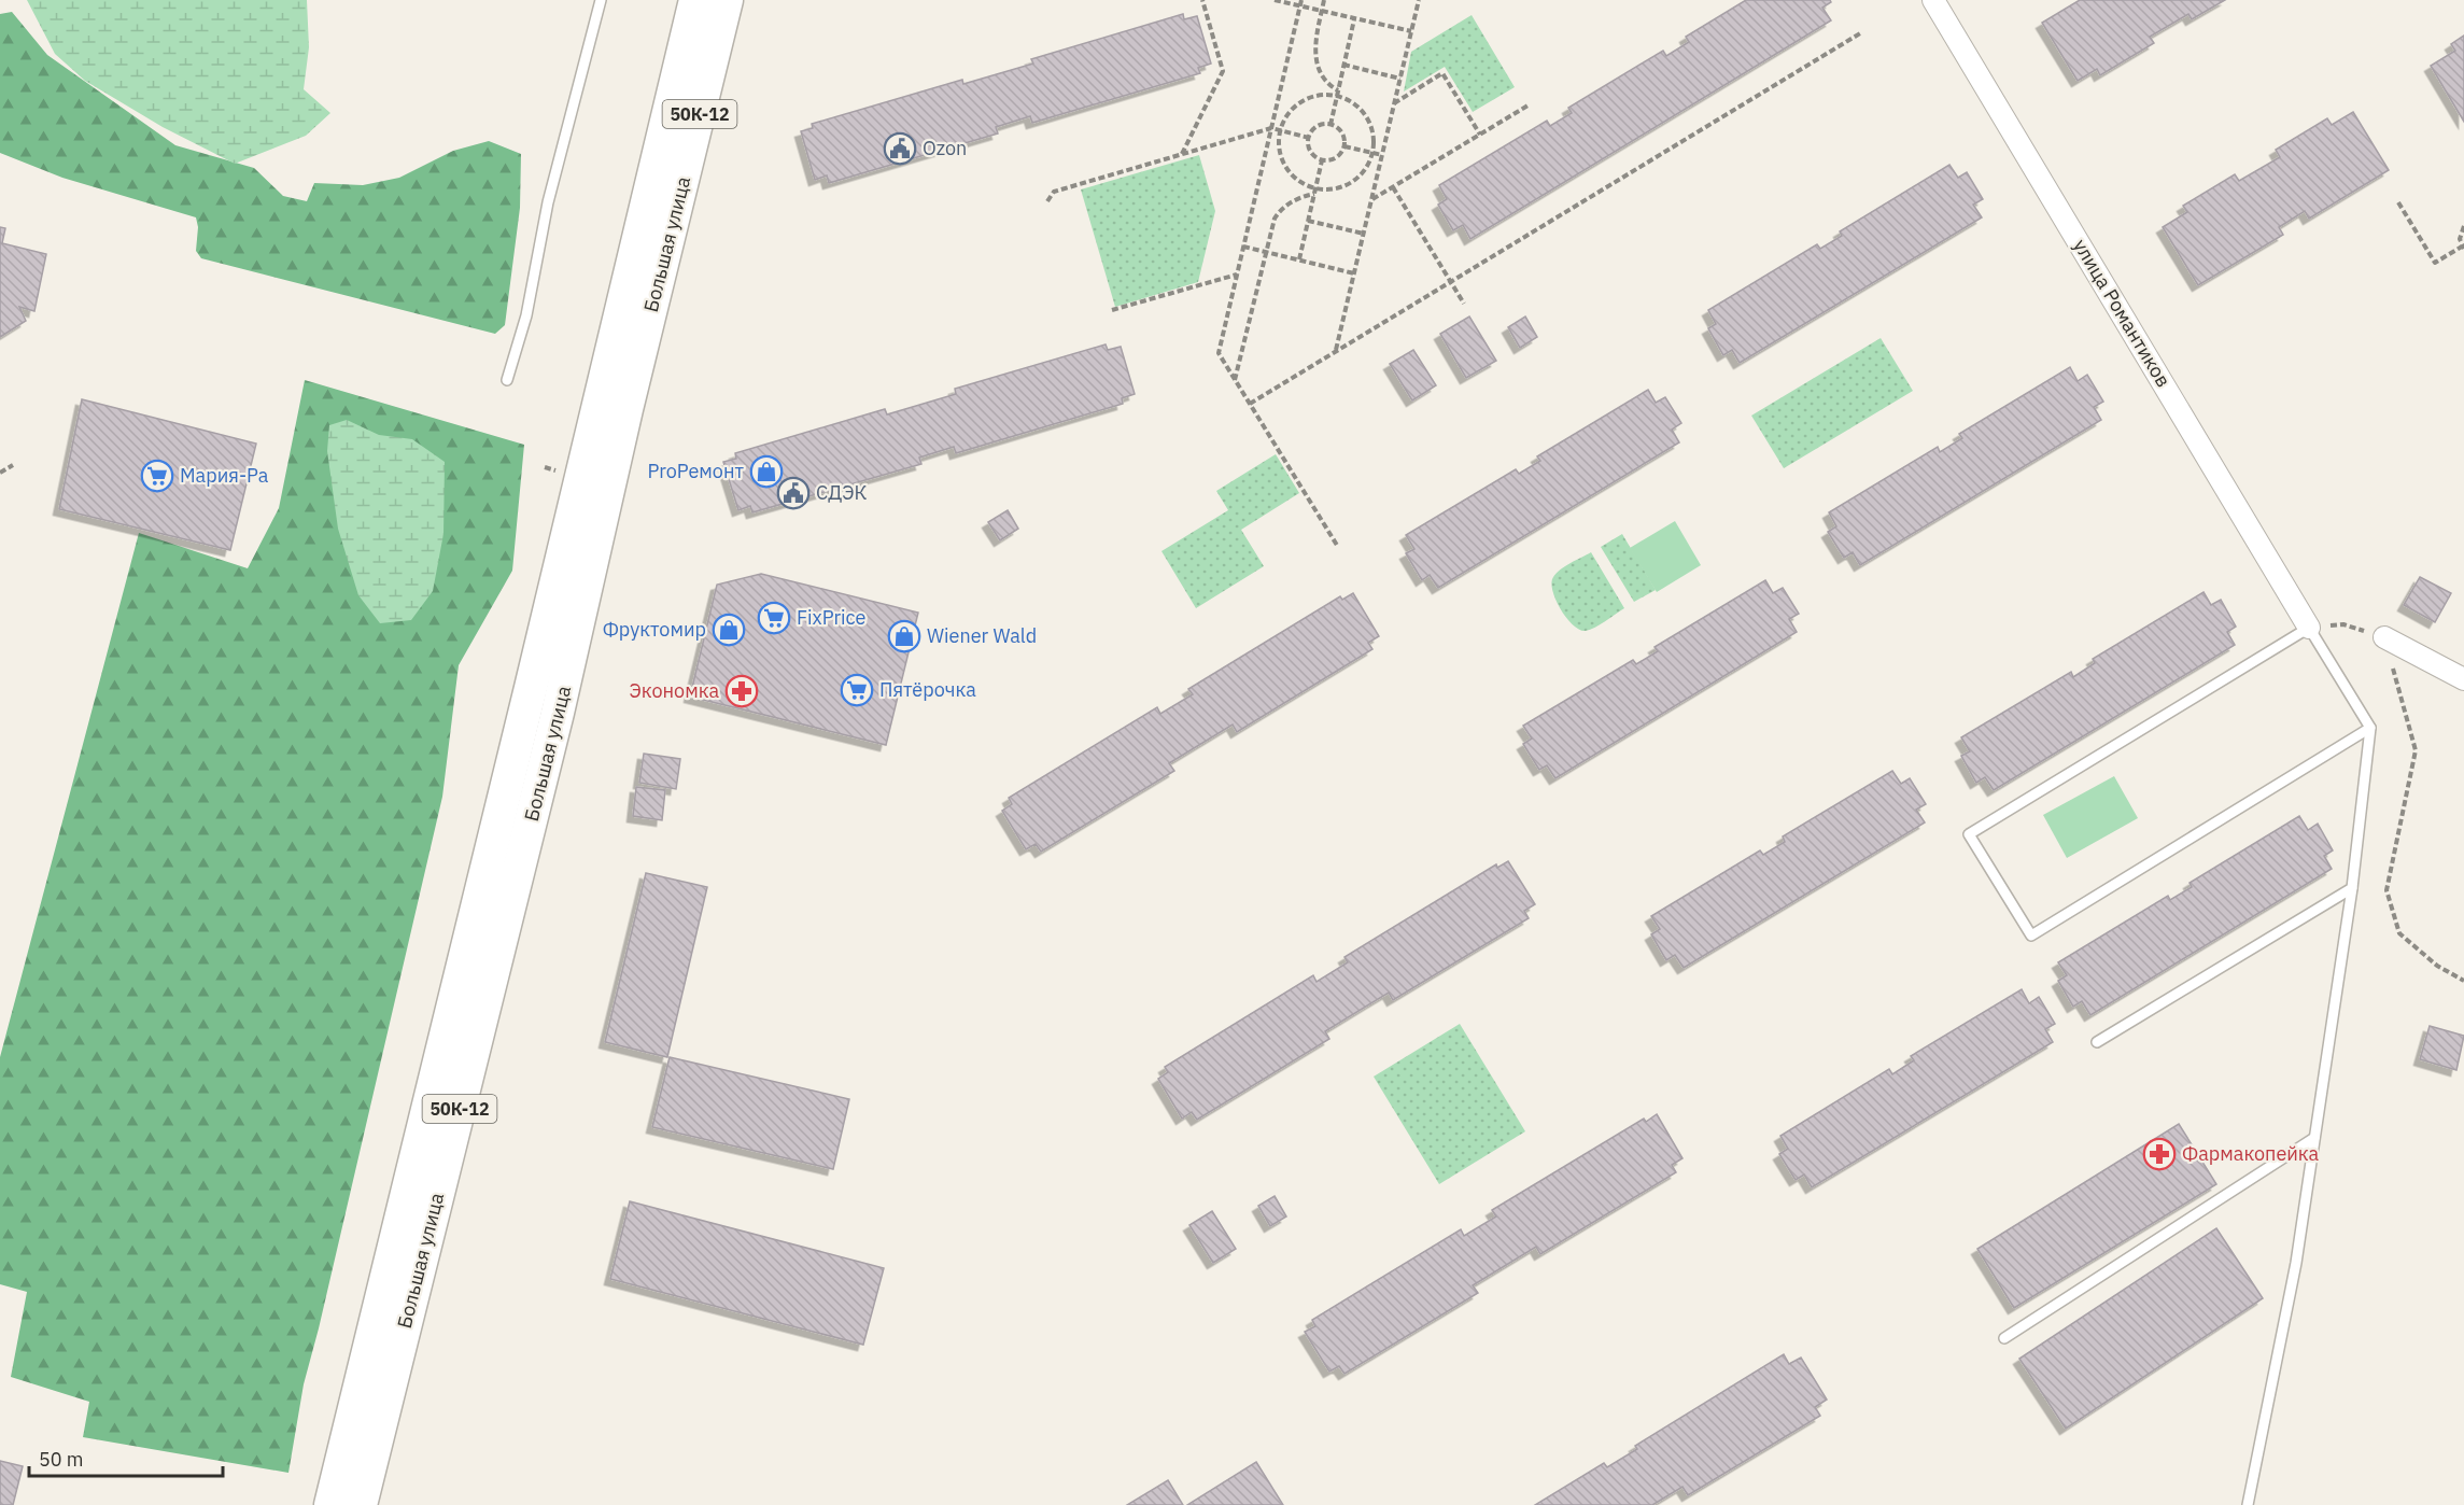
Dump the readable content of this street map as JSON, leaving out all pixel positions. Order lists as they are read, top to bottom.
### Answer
{
  "streets": {
    "main road": ["50К-12", "Большая улица"],
    "street": ["улица Романтиков"]
  },
  "places": {
    "public building": ["Ozon", "СДЭК"],
    "shop": ["ProРемонт", "Фруктомир", "Wiener Wald"],
    "supermarket": ["Мария-Ра", "FixPrice", "Пятёрочка"],
    "pharmacy": ["Экономка", "Фармакопейка"]
  },
  "scale_bar": "50 m"
}
